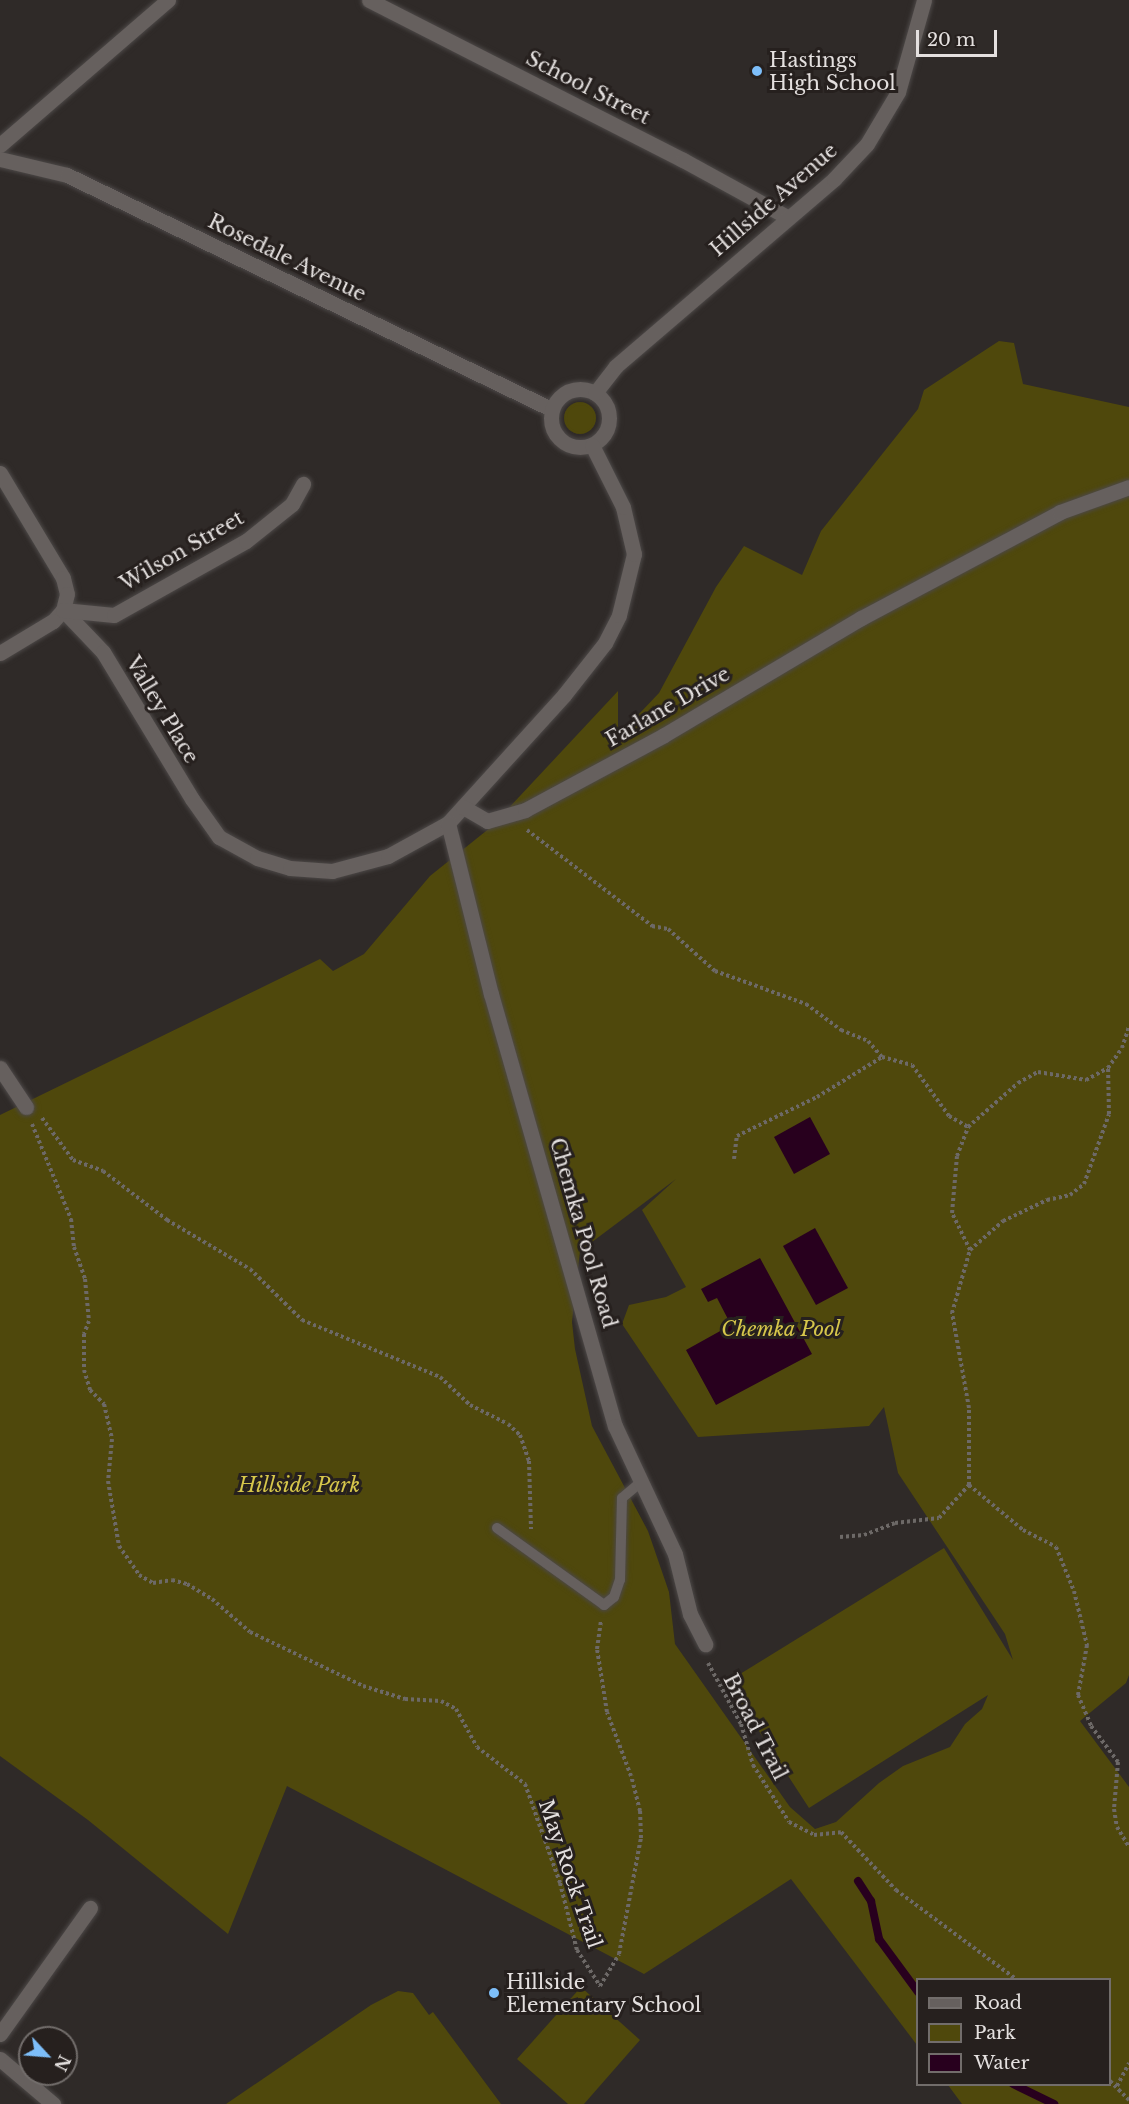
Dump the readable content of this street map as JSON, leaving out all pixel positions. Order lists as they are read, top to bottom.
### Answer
{
  "streets": {
    "street": [
      "School Street",
      "Hillside Avenue",
      "Rosedale Avenue",
      "Wilson Street",
      "Farlane Drive",
      "Valley Place",
      "Chemka Pool Road"
    ],
    "path": ["Broad Trail", "May Rock Trail"]
  },
  "crossings": [
    ["School Street", "Hillside Avenue"],
    ["Hillside Avenue", "Rosedale Avenue"],
    ["Wilson Street", "Valley Place"],
    ["Valley Place", "Chemka Pool Road"],
    ["Chemka Pool Road", "Broad Trail"]
  ],
  "parks": ["Chemka Pool", "Hillside Park"],
  "places": ["Hastings High School", "Hillside Elementary School"],
  "legend": ["Road", "Park", "Water"],
  "scale_bar": "20 m",
  "north": "bottom right"
}
